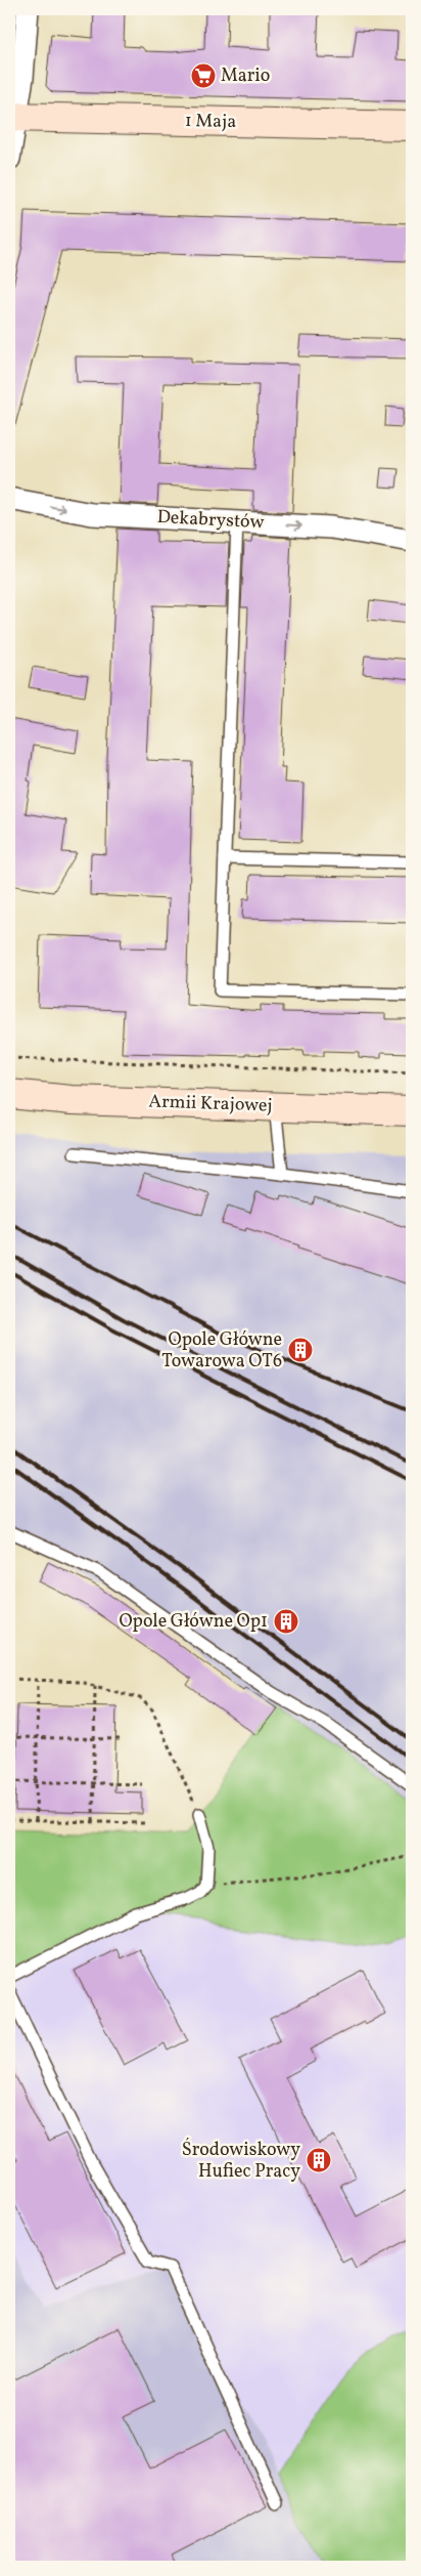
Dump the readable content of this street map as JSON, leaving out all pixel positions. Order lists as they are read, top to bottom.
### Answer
{
  "streets": {
    "street": ["1 Maja", "Dekabrystów", "Armii Krajowej"]
  },
  "one_way": ["Dekabrystów"],
  "places": {
    "supermarket": ["Mario"],
    "building": ["Opole Główne Towarowa OT6", "Opole Główne Op1", "Środowiskowy Hufiec Pracy"]
  }
}
